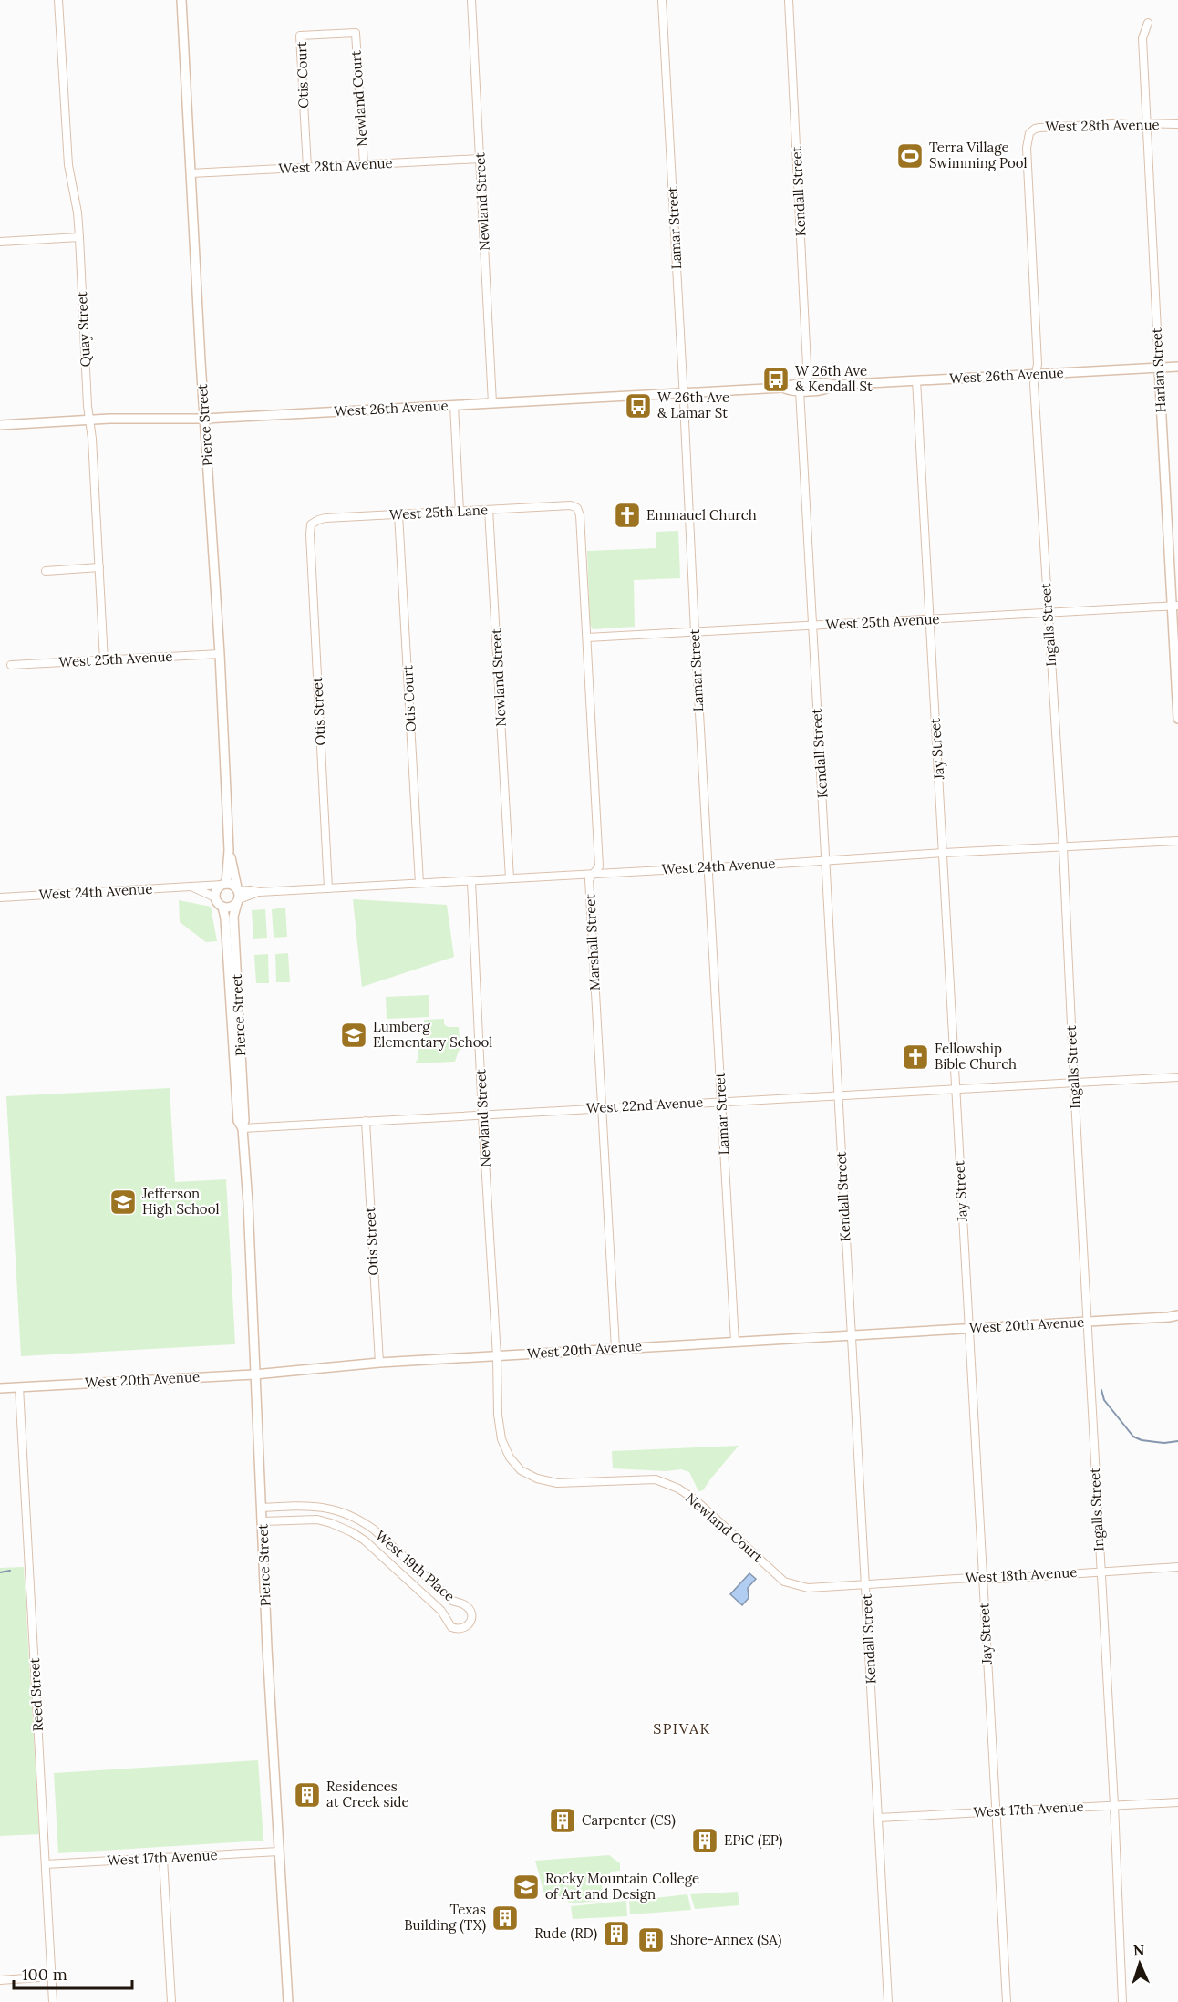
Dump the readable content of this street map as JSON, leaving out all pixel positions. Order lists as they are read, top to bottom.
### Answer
{
  "streets": {
    "street": [
      "Otis Court",
      "Newland Court",
      "West 28th Avenue",
      "Kendall Street",
      "Newland Street",
      "Lamar Street",
      "Quay Street",
      "Harlan Street",
      "West 26th Avenue",
      "Pierce Street",
      "West 25th Lane",
      "West 25th Avenue",
      "Ingalls Street",
      "Otis Street",
      "Jay Street",
      "West 24th Avenue",
      "Marshall Street",
      "West 22nd Avenue",
      "West 20th Avenue",
      "West 19th Place",
      "West 18th Avenue",
      "Reed Street",
      "West 17th Avenue"
    ]
  },
  "crossings": [
    ["Otis Court", "Newland Court"],
    ["Otis Court", "West 28th Avenue"],
    ["Otis Court", "West 25th Lane"],
    ["Otis Court", "West 24th Avenue"],
    ["Newland Court", "West 28th Avenue"],
    ["Newland Court", "Newland Street"],
    ["Newland Court", "West 20th Avenue"],
    ["Newland Court", "West 18th Avenue"],
    ["West 28th Avenue", "Newland Street"],
    ["West 28th Avenue", "Harlan Street"],
    ["West 28th Avenue", "Pierce Street"],
    ["West 28th Avenue", "Ingalls Street"],
    ["Kendall Street", "West 26th Avenue"],
    ["Kendall Street", "West 25th Avenue"],
    ["Kendall Street", "West 24th Avenue"],
    ["Kendall Street", "West 22nd Avenue"],
    ["Kendall Street", "West 20th Avenue"],
    ["Kendall Street", "West 18th Avenue"],
    ["Kendall Street", "West 17th Avenue"],
    ["Newland Street", "West 26th Avenue"],
    ["Newland Street", "West 25th Lane"],
    ["Newland Street", "West 24th Avenue"],
    ["Newland Street", "West 22nd Avenue"],
    ["Newland Street", "West 20th Avenue"],
    ["Lamar Street", "West 26th Avenue"],
    ["Lamar Street", "West 25th Avenue"],
    ["Lamar Street", "West 24th Avenue"],
    ["Lamar Street", "West 22nd Avenue"],
    ["Lamar Street", "West 20th Avenue"],
    ["Quay Street", "West 26th Avenue"],
    ["Quay Street", "West 25th Avenue"],
    ["Harlan Street", "West 26th Avenue"],
    ["Harlan Street", "West 25th Avenue"],
    ["West 26th Avenue", "Pierce Street"],
    ["West 26th Avenue", "Ingalls Street"],
    ["West 26th Avenue", "Jay Street"],
    ["Pierce Street", "West 25th Avenue"],
    ["Pierce Street", "West 24th Avenue"],
    ["Pierce Street", "West 22nd Avenue"],
    ["Pierce Street", "West 20th Avenue"],
    ["Pierce Street", "West 19th Place"],
    ["Pierce Street", "West 17th Avenue"],
    ["West 25th Lane", "Otis Street"],
    ["West 25th Lane", "Marshall Street"],
    ["West 25th Avenue", "Ingalls Street"],
    ["West 25th Avenue", "Jay Street"],
    ["West 25th Avenue", "Marshall Street"],
    ["Ingalls Street", "West 24th Avenue"],
    ["Ingalls Street", "West 22nd Avenue"],
    ["Ingalls Street", "West 20th Avenue"],
    ["Ingalls Street", "West 18th Avenue"],
    ["Ingalls Street", "West 17th Avenue"],
    ["Otis Street", "West 24th Avenue"],
    ["Otis Street", "West 22nd Avenue"],
    ["Otis Street", "West 20th Avenue"],
    ["Jay Street", "West 24th Avenue"],
    ["Jay Street", "West 22nd Avenue"],
    ["Jay Street", "West 20th Avenue"],
    ["Jay Street", "West 18th Avenue"],
    ["Jay Street", "West 17th Avenue"],
    ["West 24th Avenue", "Marshall Street"],
    ["Marshall Street", "West 22nd Avenue"],
    ["Marshall Street", "West 20th Avenue"],
    ["West 20th Avenue", "Reed Street"],
    ["Reed Street", "West 17th Avenue"]
  ],
  "districts": ["SPIVAK"],
  "places": {
    "sports": ["Terra Village Swimming Pool"],
    "bus stop": ["W 26th Ave & Kendall St", "W 26th Ave & Lamar St"],
    "church": ["Emmauel Church", "Fellowship Bible Church"],
    "school or university": ["Lumberg Elementary School", "Jefferson High School", "Rocky Mountain College of Art and Design"],
    "building": [
      "Residences at Creek side",
      "Carpenter (CS)",
      "EPiC (EP)",
      "Texas Building (TX)",
      "Rude (RD)",
      "Shore-Annex (SA)"
    ]
  },
  "scale_bar": "100 m",
  "north": "top"
}
